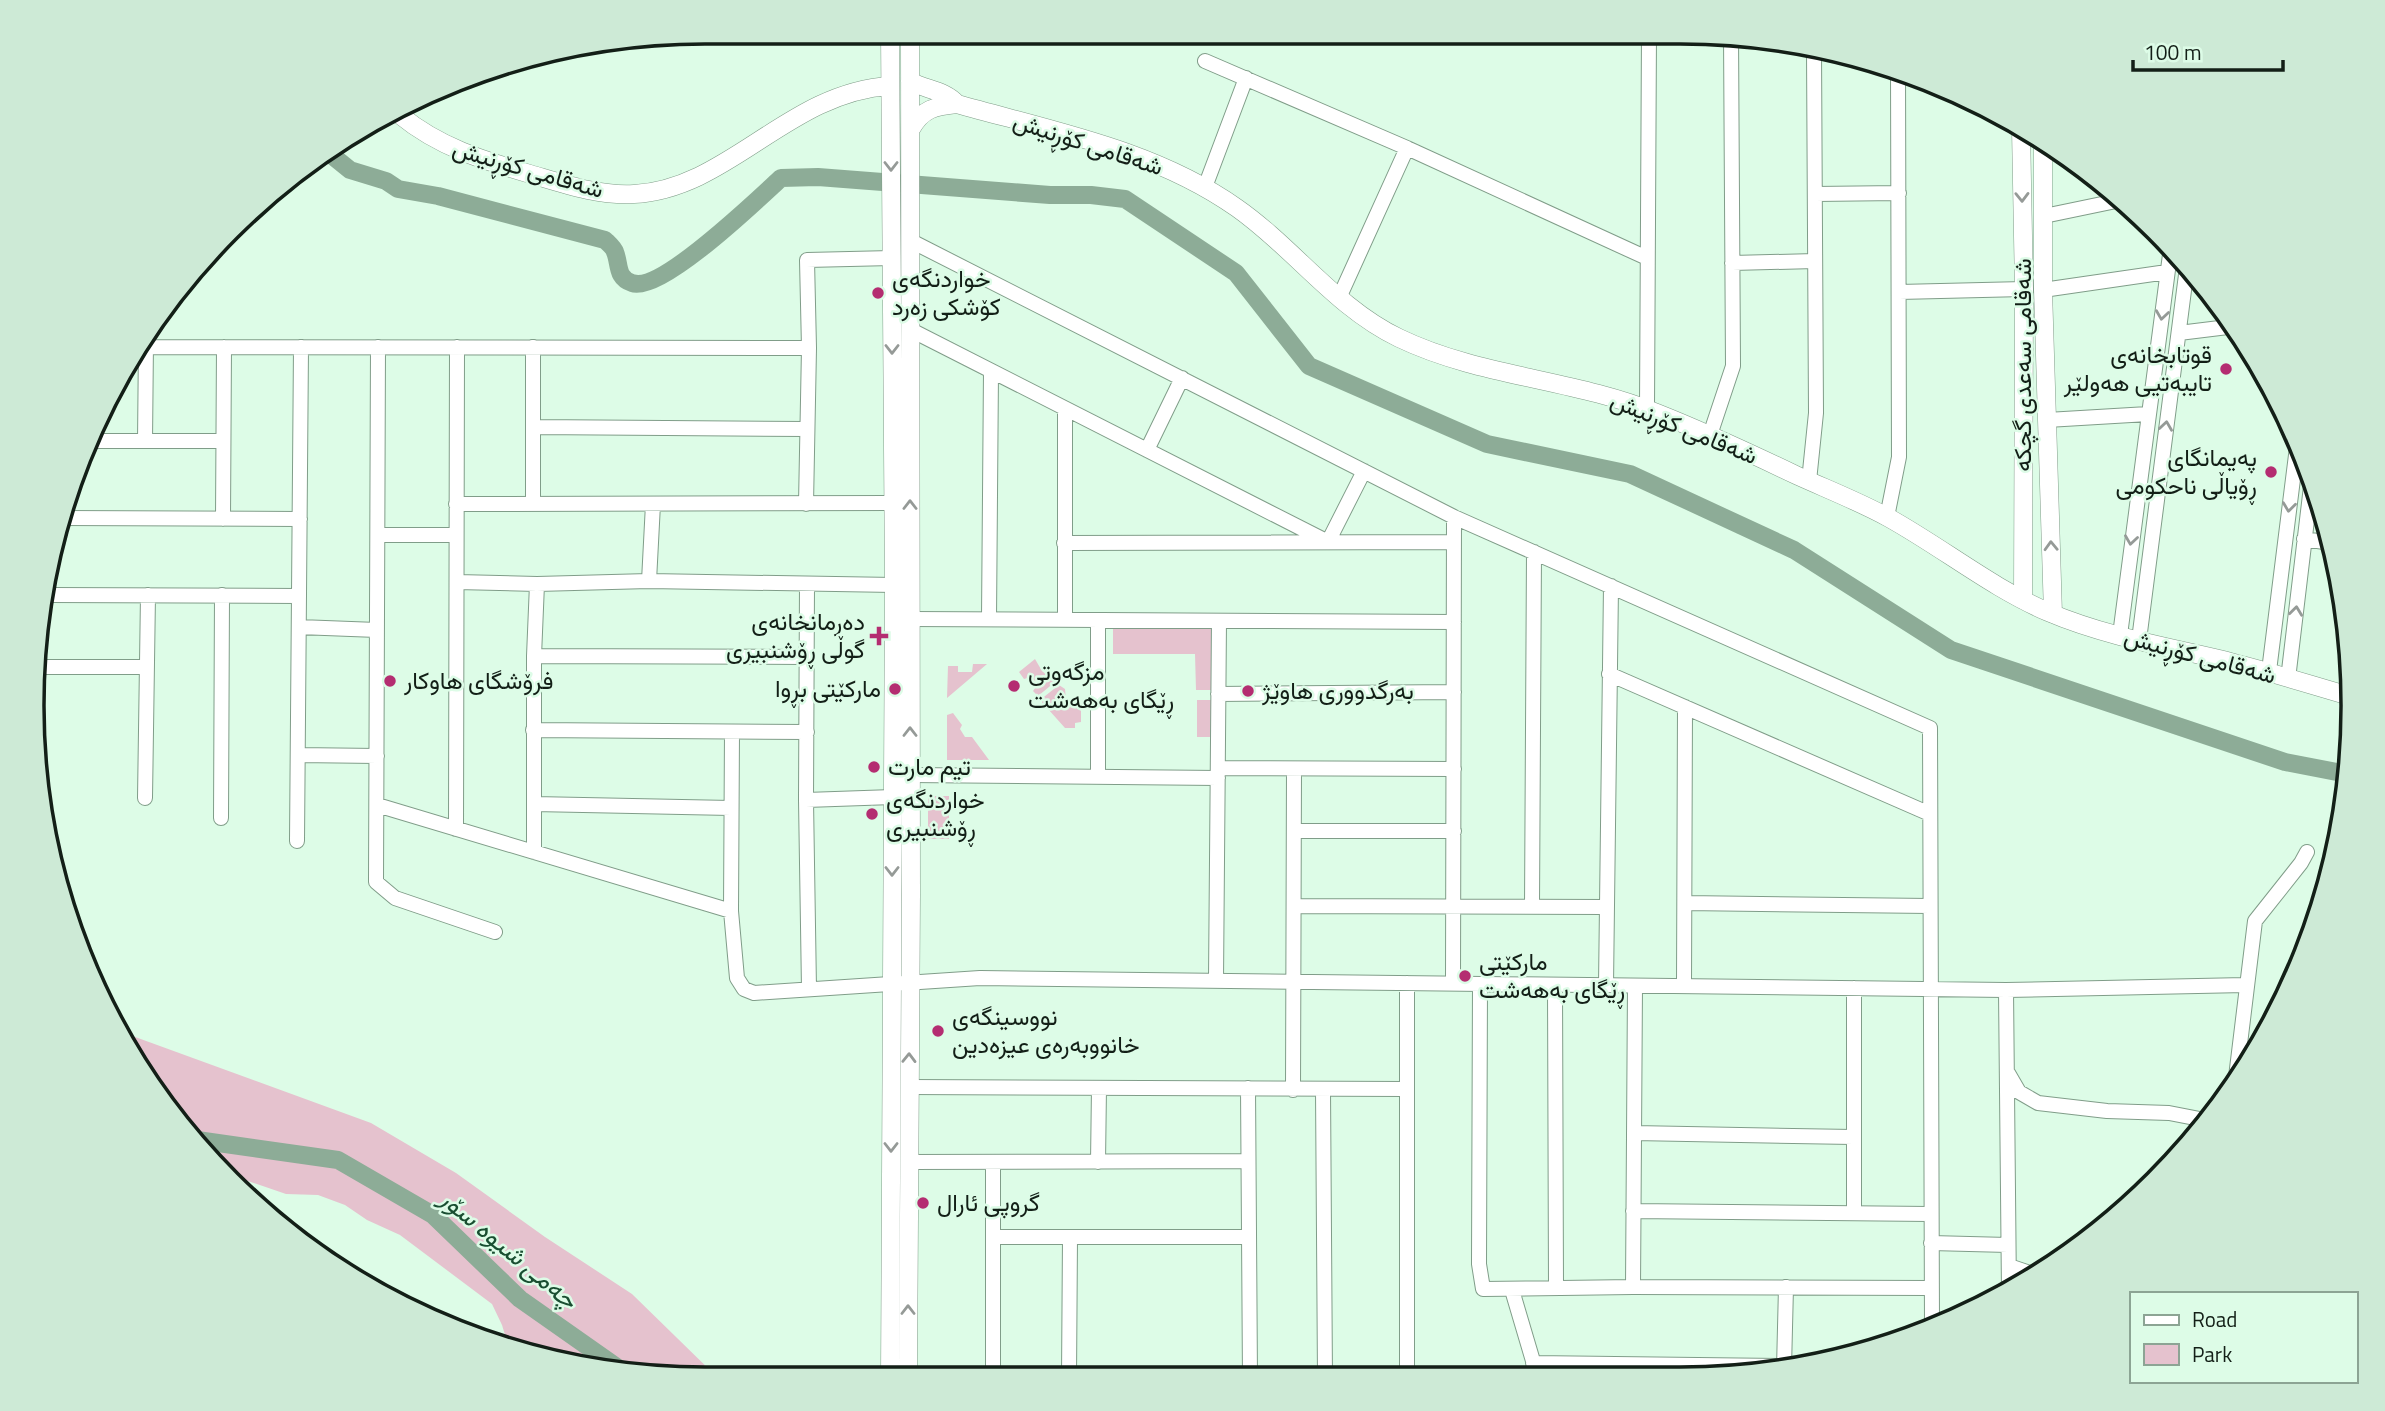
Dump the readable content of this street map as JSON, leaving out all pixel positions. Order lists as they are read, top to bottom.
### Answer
{
  "streets": {
    "main road": ["شەقامی کۆڕنیش", "شەقامی سەعدی گچکە"]
  },
  "crossings": [
    ["شەقامی کۆڕنیش", "شەقامی سەعدی گچکە"]
  ],
  "water": ["چەمی شیوە سۆر"],
  "places": {
    "other": [
      "خواردنگەی کۆشکی زەرد",
      "قوتابخانەی تایبەتیی هەولێر",
      "پەیمانگای ڕۆیاڵی ناحکومی",
      "فرۆشگای ھاوکار",
      "مزگەوتی ڕێگای بەھەشت",
      "مارکێتی بڕوا",
      "بەرگدووری هاوێژ",
      "تیم مارت",
      "خواردنگەی ڕۆشنبیری",
      "مارکێتی ڕێگای بەهەشت",
      "نووسینگەی خانووبەرەی عیزەدین",
      "گروپی ئارال"
    ],
    "health": ["دەرمانخانەی گوڵی ڕۆشنبیری"]
  },
  "legend": ["Road", "Park"],
  "scale_bar": "100 m"
}
